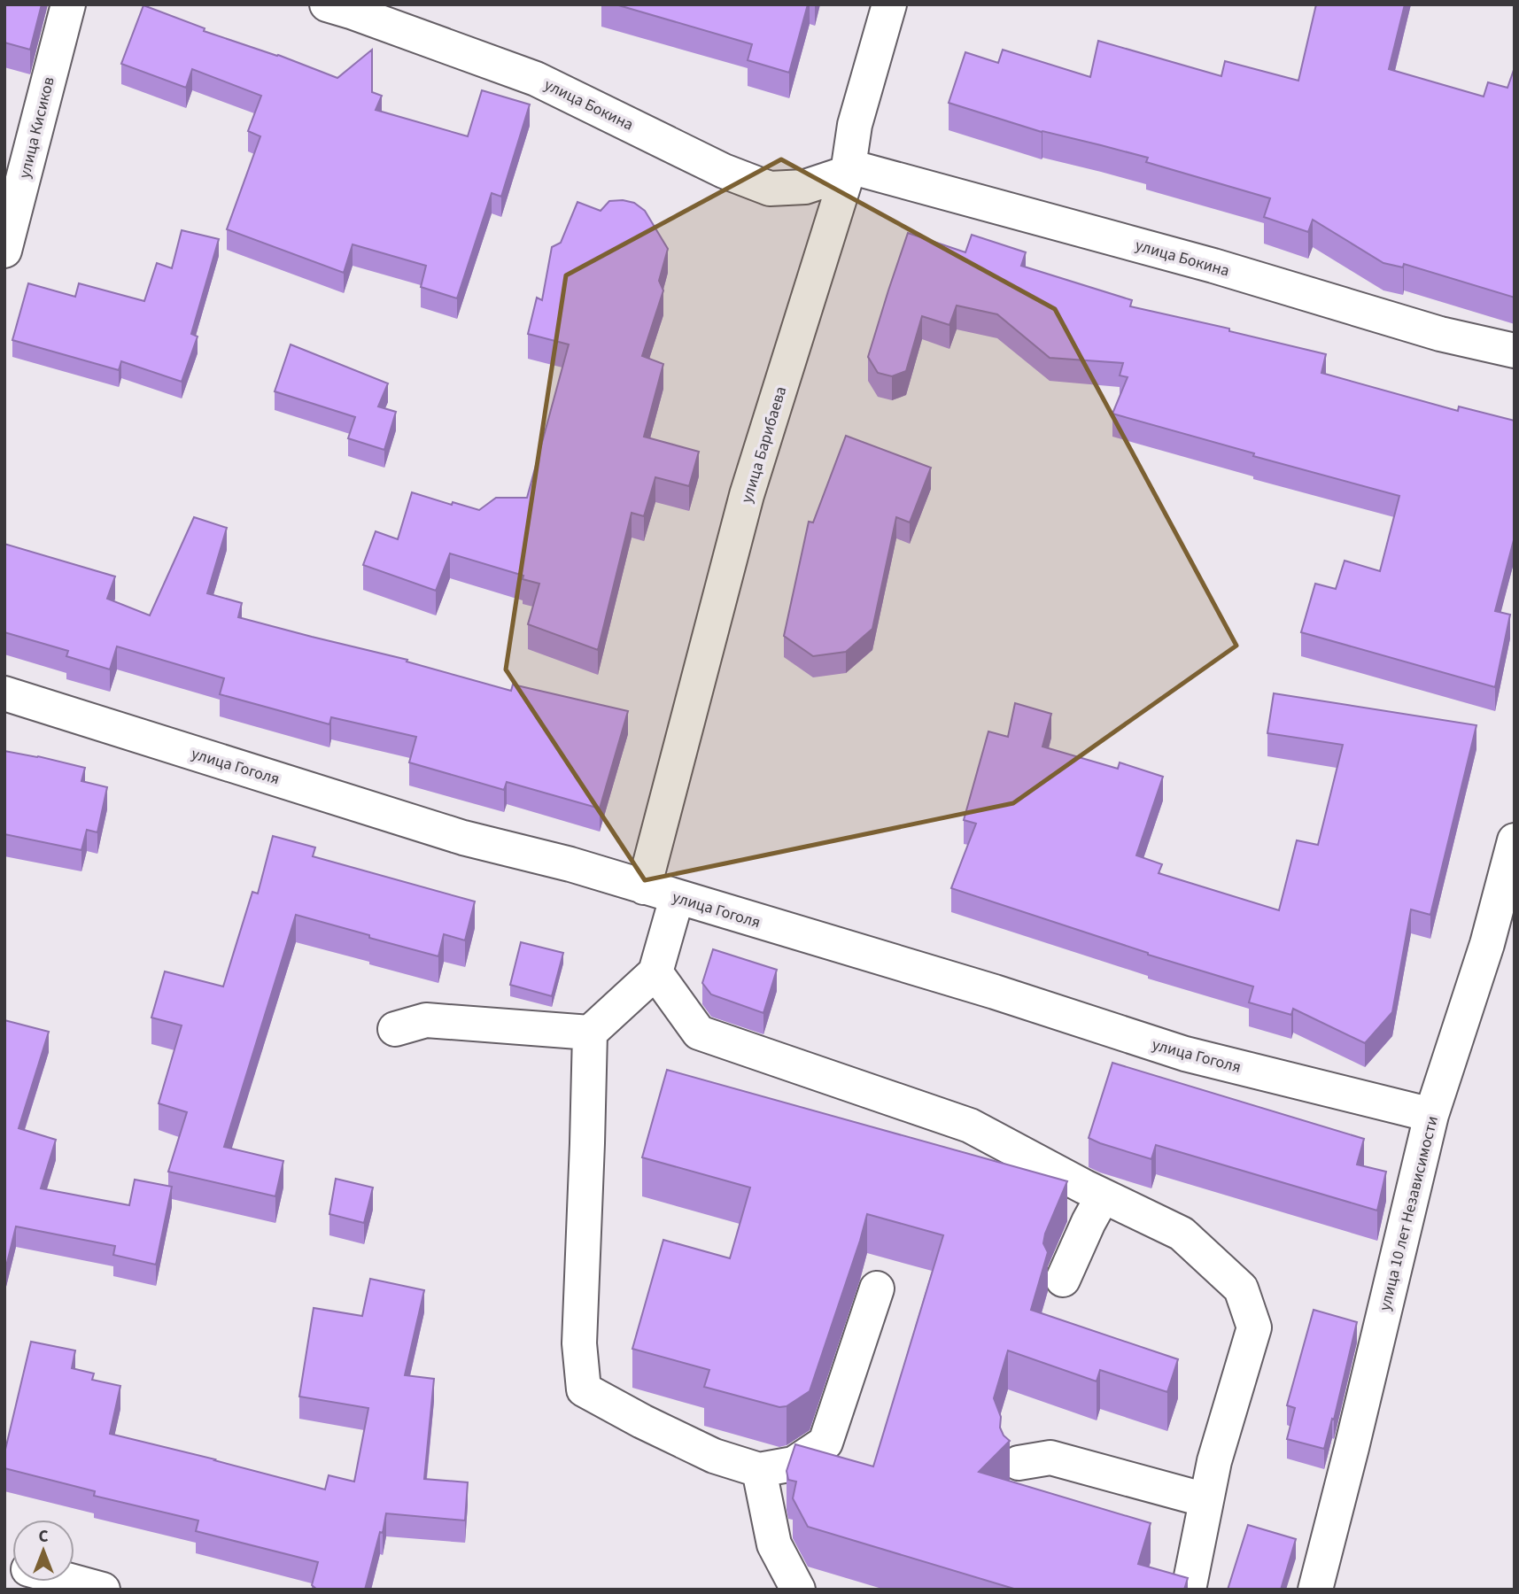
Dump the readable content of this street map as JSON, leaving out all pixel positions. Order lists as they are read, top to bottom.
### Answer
{
  "streets": {
    "street": [
      "улица Бокина",
      "улица Кисиков",
      "улица Барибаева",
      "улица Гоголя",
      "улица 10 лет Независимости"
    ]
  },
  "crossings": [
    ["улица Бокина", "улица Барибаева"],
    ["улица Барибаева", "улица Гоголя"],
    ["улица Гоголя", "улица 10 лет Независимости"]
  ],
  "north": "top"
}
